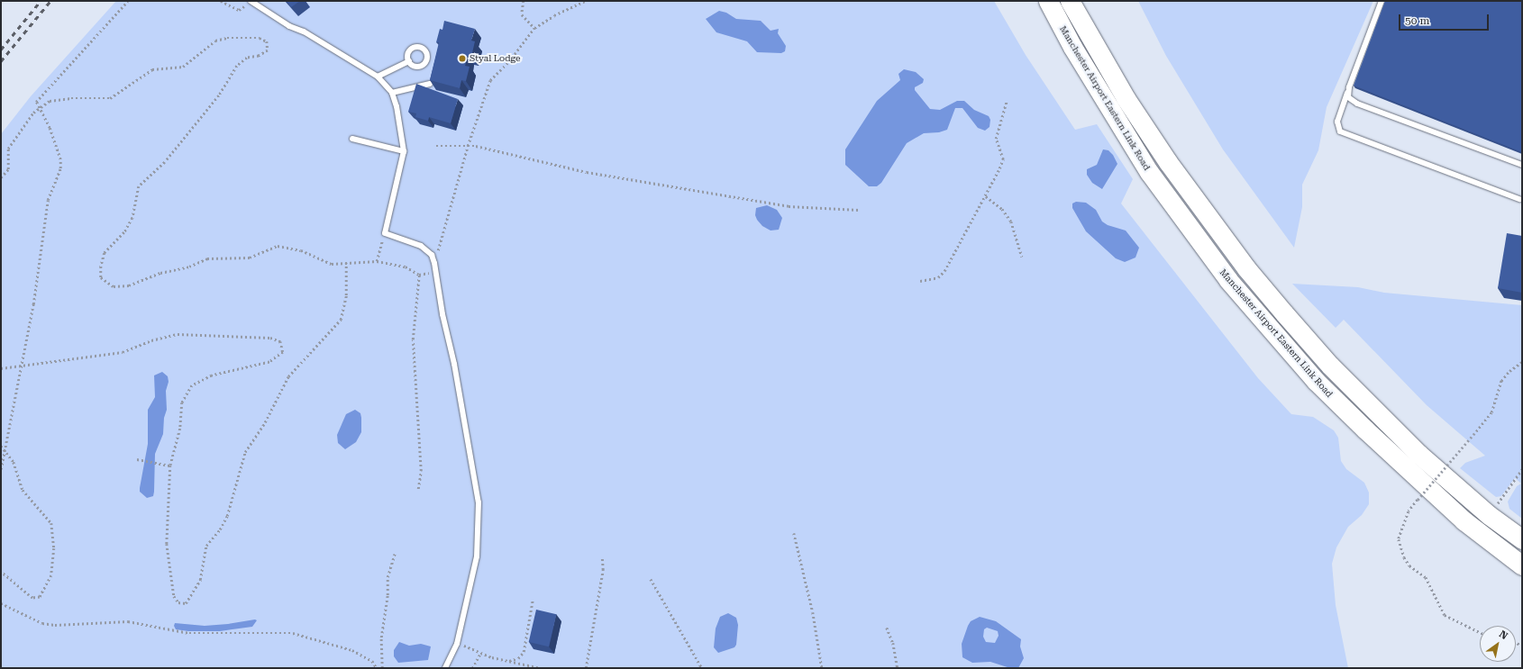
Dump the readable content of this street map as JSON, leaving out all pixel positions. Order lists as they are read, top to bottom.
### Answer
{
  "streets": {
    "highway": ["Manchester Airport Eastern Link Road"]
  },
  "places": ["Styal Lodge"],
  "scale_bar": "50 m",
  "north": "top right"
}
